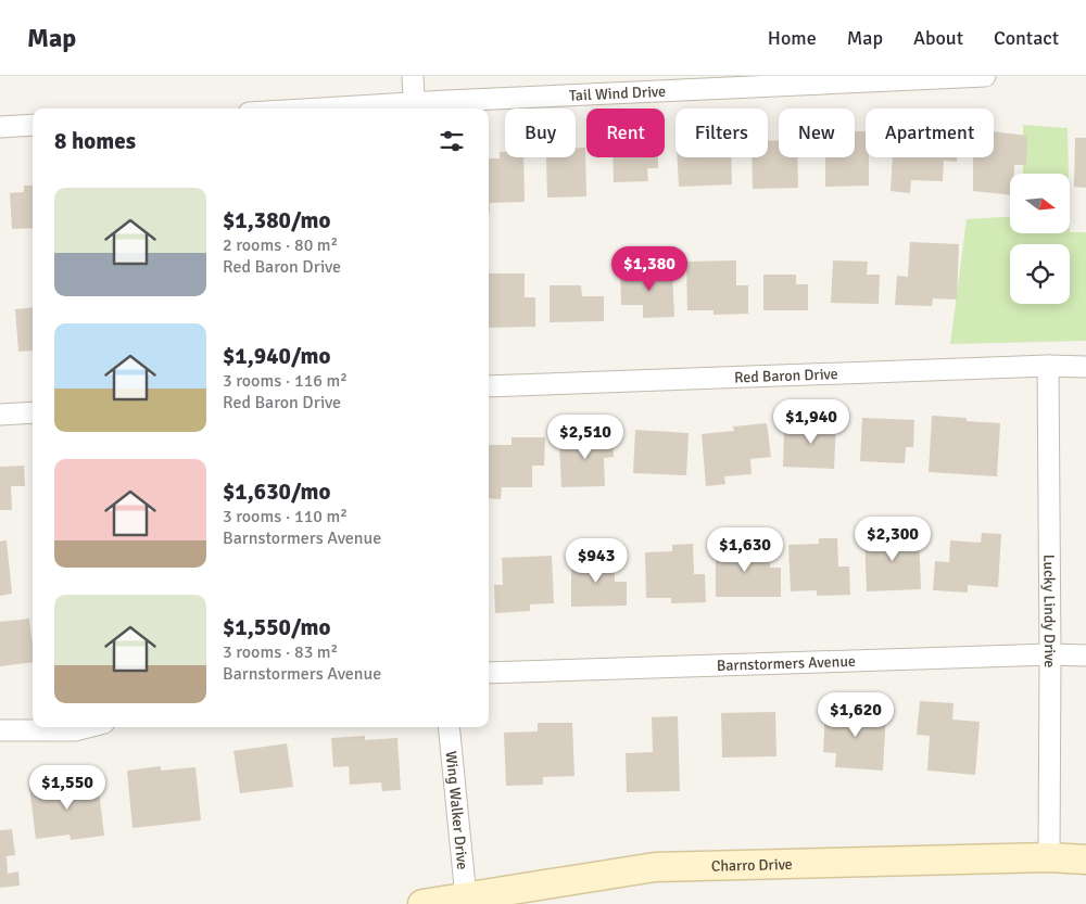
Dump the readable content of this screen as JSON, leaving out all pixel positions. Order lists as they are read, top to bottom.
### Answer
{
  "streets": {
    "street": [
      "Tail Wind Drive",
      "Red Baron Drive",
      "Lucky Lindy Drive",
      "Barnstormers Avenue",
      "Wing Walker Drive",
      "Charro Drive"
    ]
  },
  "crossings": [
    ["Red Baron Drive", "Lucky Lindy Drive"],
    ["Lucky Lindy Drive", "Barnstormers Avenue"],
    ["Lucky Lindy Drive", "Charro Drive"],
    ["Wing Walker Drive", "Charro Drive"]
  ],
  "north": "right",
  "page": {
    "header": "Map",
    "nav": [
      "Home",
      "Map",
      "About",
      "Contact"
    ],
    "chip": [
      "Buy",
      "Rent",
      "Filters",
      "New",
      "Apartment"
    ],
    "heading": "8 homes",
    "list": [
      {
        "name": "$1,380/mo",
        "note": "2 rooms · 80 m² · Red Baron Drive"
      },
      {
        "name": "$1,940/mo",
        "note": "3 rooms · 116 m² · Red Baron Drive"
      },
      {
        "name": "$1,630/mo",
        "note": "3 rooms · 110 m² · Barnstormers Avenue"
      },
      {
        "name": "$1,550/mo",
        "note": "3 rooms · 83 m² · Barnstormers Avenue"
      }
    ],
    "price": [
      "$1,380",
      "$1,940",
      "$2,510",
      "$2,300",
      "$1,630",
      "$943",
      "$1,620",
      "$1,550"
    ]
  }
}
